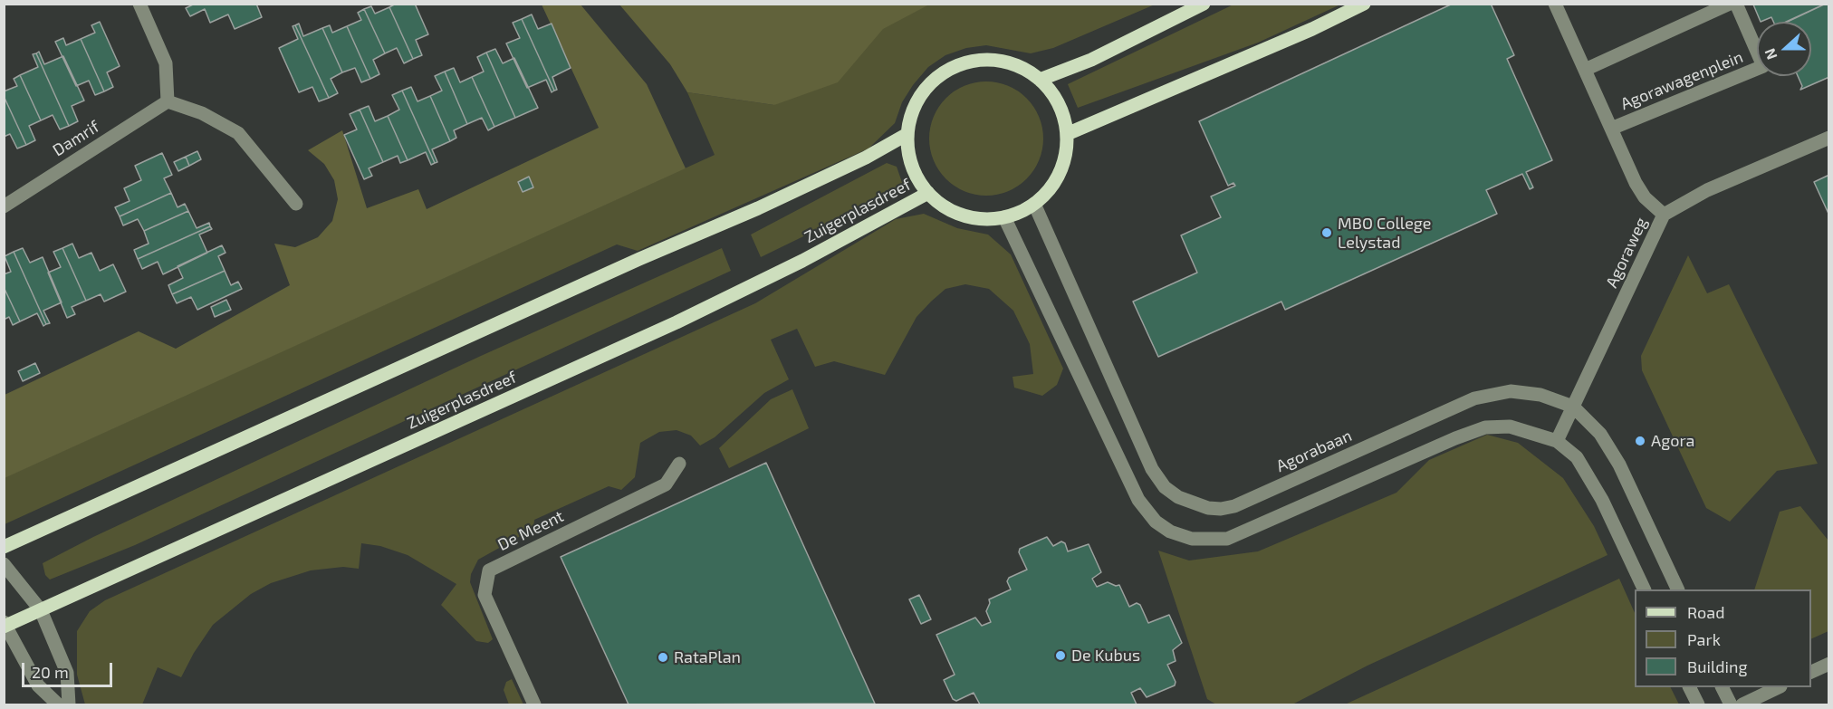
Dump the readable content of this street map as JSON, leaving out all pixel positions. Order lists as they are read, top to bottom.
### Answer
{
  "streets": {
    "main road": ["Zuigerplasdreef"],
    "street": [
      "Agorawagenplein",
      "Damrif",
      "Agoraweg",
      "Agorabaan",
      "De Meent"
    ]
  },
  "crossings": [
    ["Agorawagenplein", "Agoraweg"],
    ["Zuigerplasdreef", "Agorabaan"],
    ["Agoraweg", "Agorabaan"]
  ],
  "places": [
    "MBO College Lelystad",
    "Agora",
    "De Kubus",
    "RataPlan"
  ],
  "legend": ["Road", "Park", "Building"],
  "scale_bar": "20 m",
  "north": "left"
}
